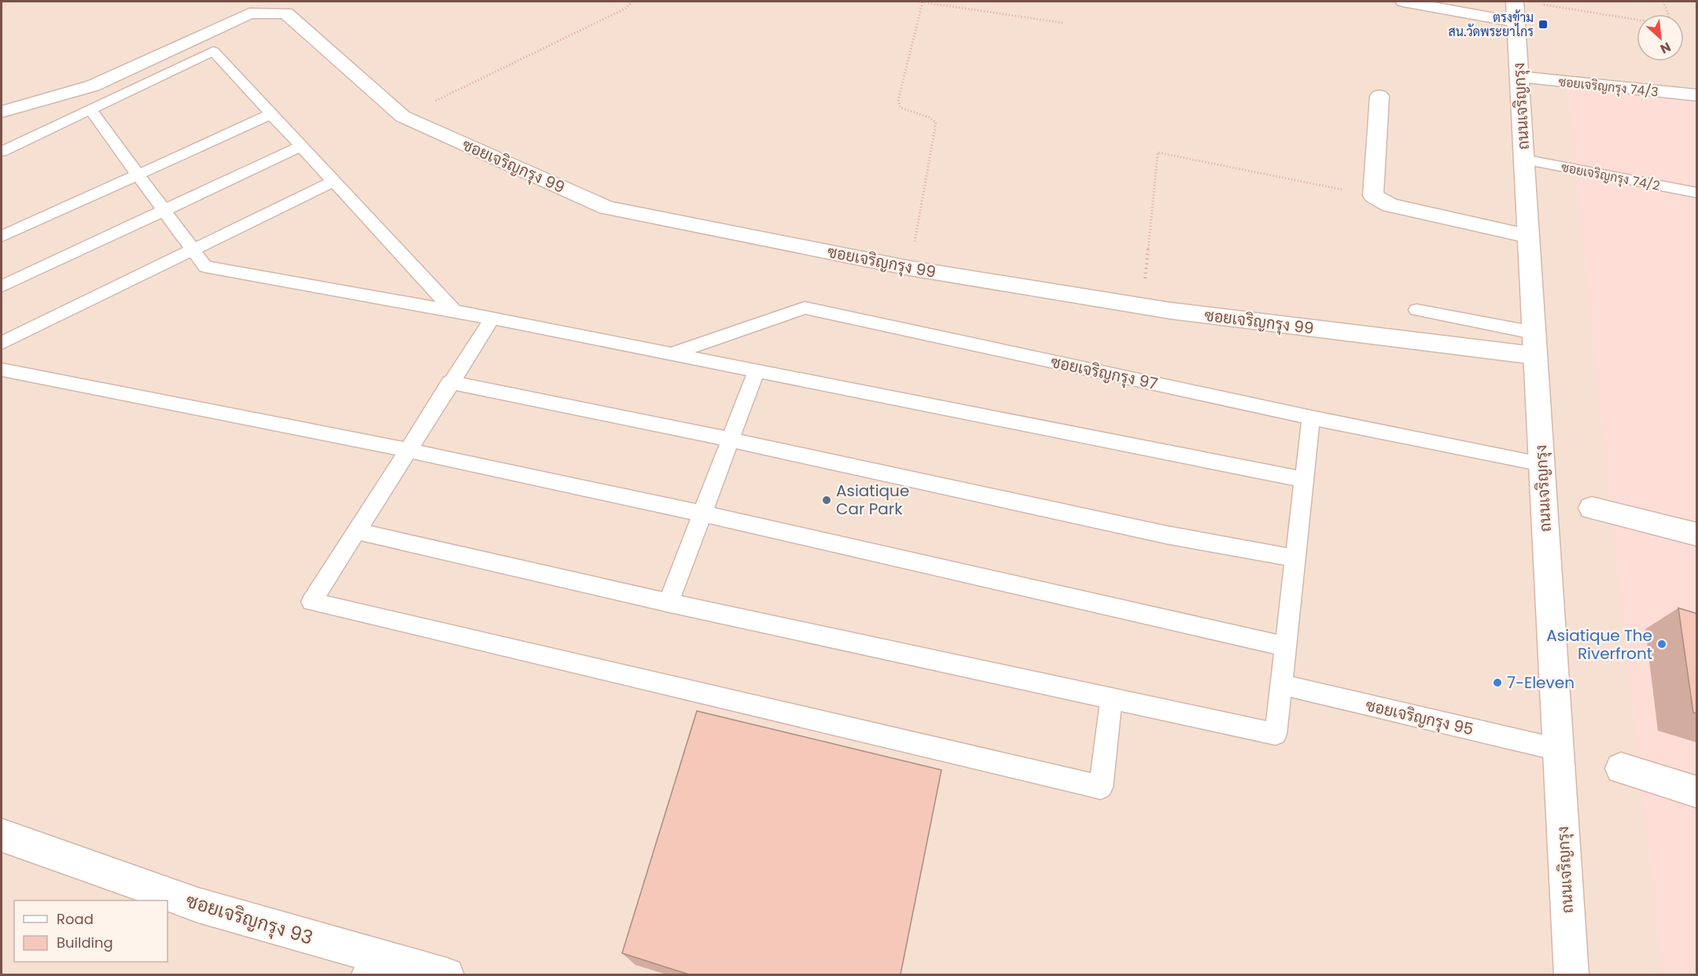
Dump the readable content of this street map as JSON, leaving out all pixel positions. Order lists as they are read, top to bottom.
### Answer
{
  "streets": {
    "street": [
      "ซอยเจริญกรุง 74/3",
      "ถนนเจริญกรุง",
      "ซอยเจริญกรุง 99",
      "ซอยเจริญกรุง 93"
    ],
    "lane": ["ซอยเจริญกรุง 74/2", "ซอยเจริญกรุง 97", "ซอยเจริญกรุง 95"]
  },
  "crossings": [
    ["ซอยเจริญกรุง 74/3", "ถนนเจริญกรุง"],
    ["ถนนเจริญกรุง", "ซอยเจริญกรุง 99"],
    ["ถนนเจริญกรุง", "ซอยเจริญกรุง 74/2"],
    ["ถนนเจริญกรุง", "ซอยเจริญกรุง 97"],
    ["ถนนเจริญกรุง", "ซอยเจริญกรุง 95"]
  ],
  "places": {
    "transit": ["ตรงข้าม สน.วัดพระยาไกร"],
    "other": ["Asiatique Car Park", "Asiatique The Riverfront", "7-Eleven"]
  },
  "legend": ["Road", "Building"],
  "north": "bottom right"
}
